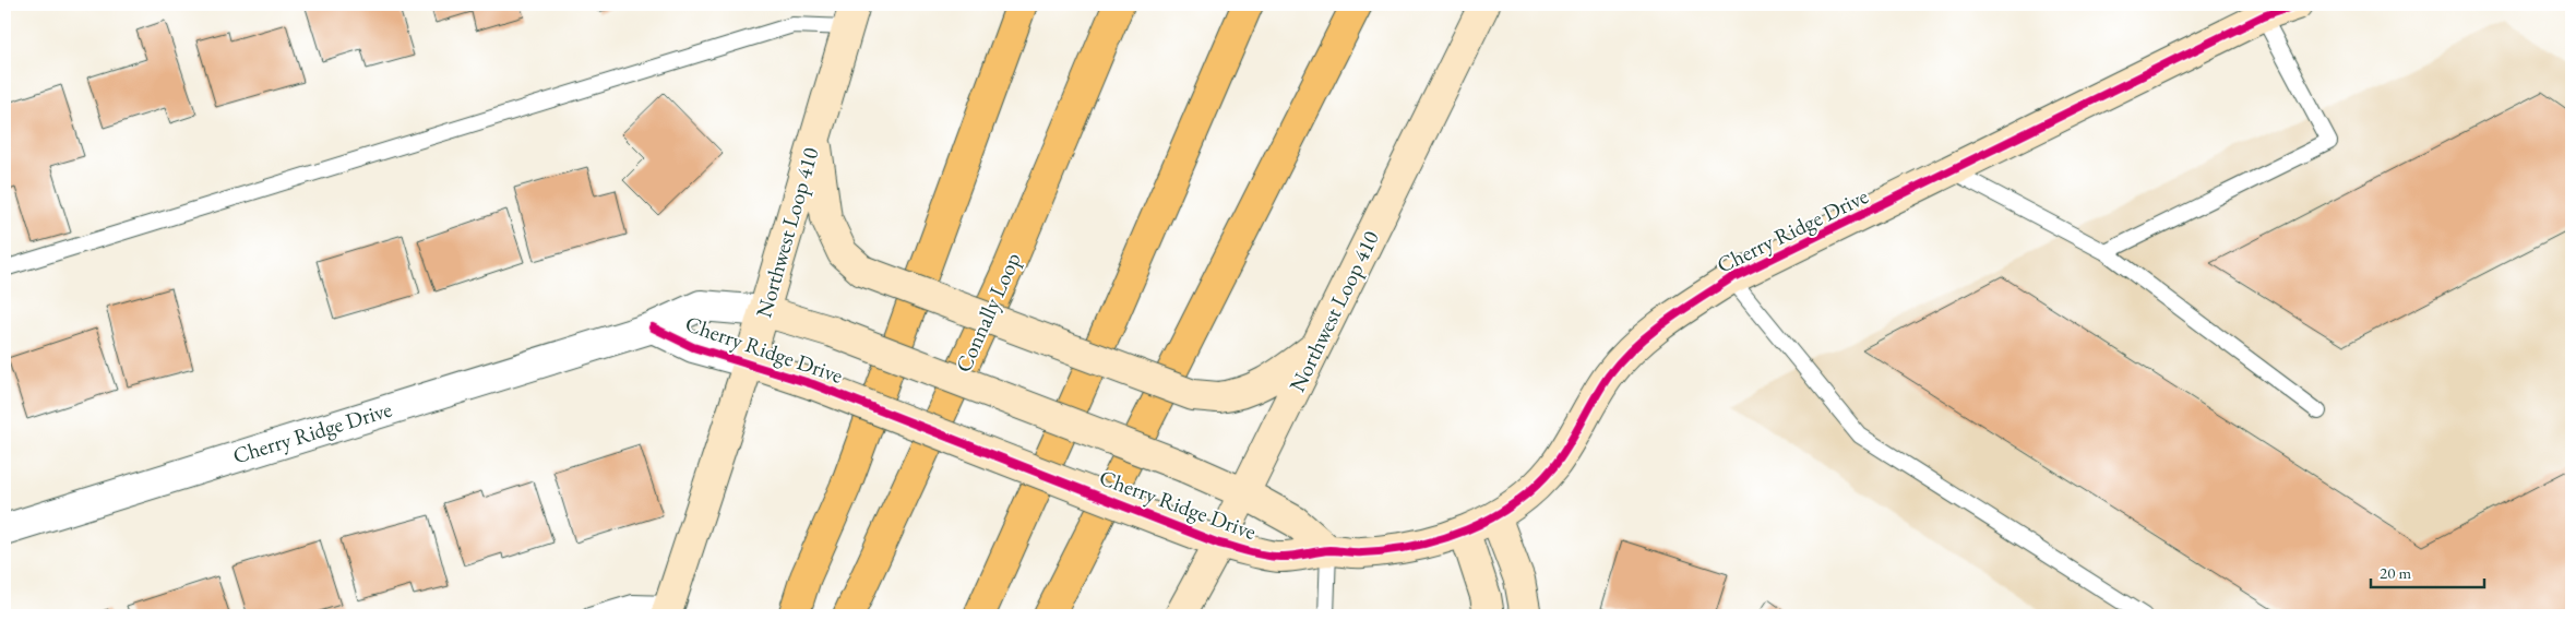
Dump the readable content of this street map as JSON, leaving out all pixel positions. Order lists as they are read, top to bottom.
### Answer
{
  "streets": {
    "highway": ["Connally Loop"],
    "street": ["Cherry Ridge Drive", "Northwest Loop 410"]
  },
  "crossings": [
    ["Cherry Ridge Drive", "Northwest Loop 410"]
  ],
  "scale_bar": "20 m"
}
